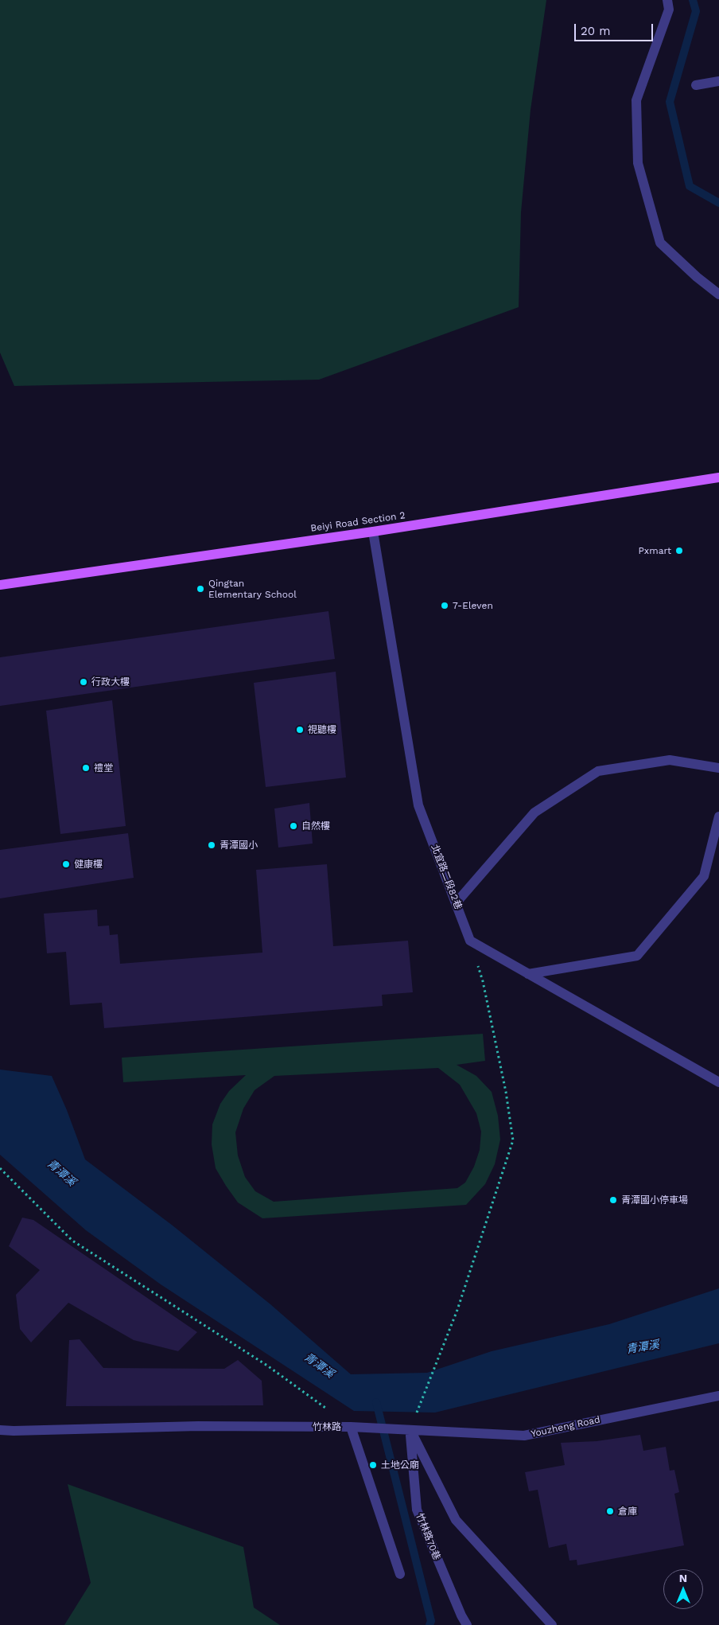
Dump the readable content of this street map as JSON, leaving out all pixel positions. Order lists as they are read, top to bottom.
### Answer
{
  "streets": {
    "main road": ["Beiyi Road Section 2"],
    "street": [
      "北宜路二段82巷",
      "竹林路",
      "Youzheng Road",
      "竹林路70巷"
    ]
  },
  "crossings": [
    ["Beiyi Road Section 2", "北宜路二段82巷"],
    ["竹林路", "Youzheng Road"],
    ["竹林路", "竹林路70巷"],
    ["Youzheng Road", "竹林路70巷"]
  ],
  "water": ["青潭溪"],
  "places": [
    "Pxmart",
    "Qingtan Elementary School",
    "7-Eleven",
    "行政大樓",
    "視聽樓",
    "禮堂",
    "自然樓",
    "青潭國小",
    "健康樓",
    "青潭國小停車場",
    "土地公廟",
    "倉庫"
  ],
  "scale_bar": "20 m",
  "north": "top"
}
